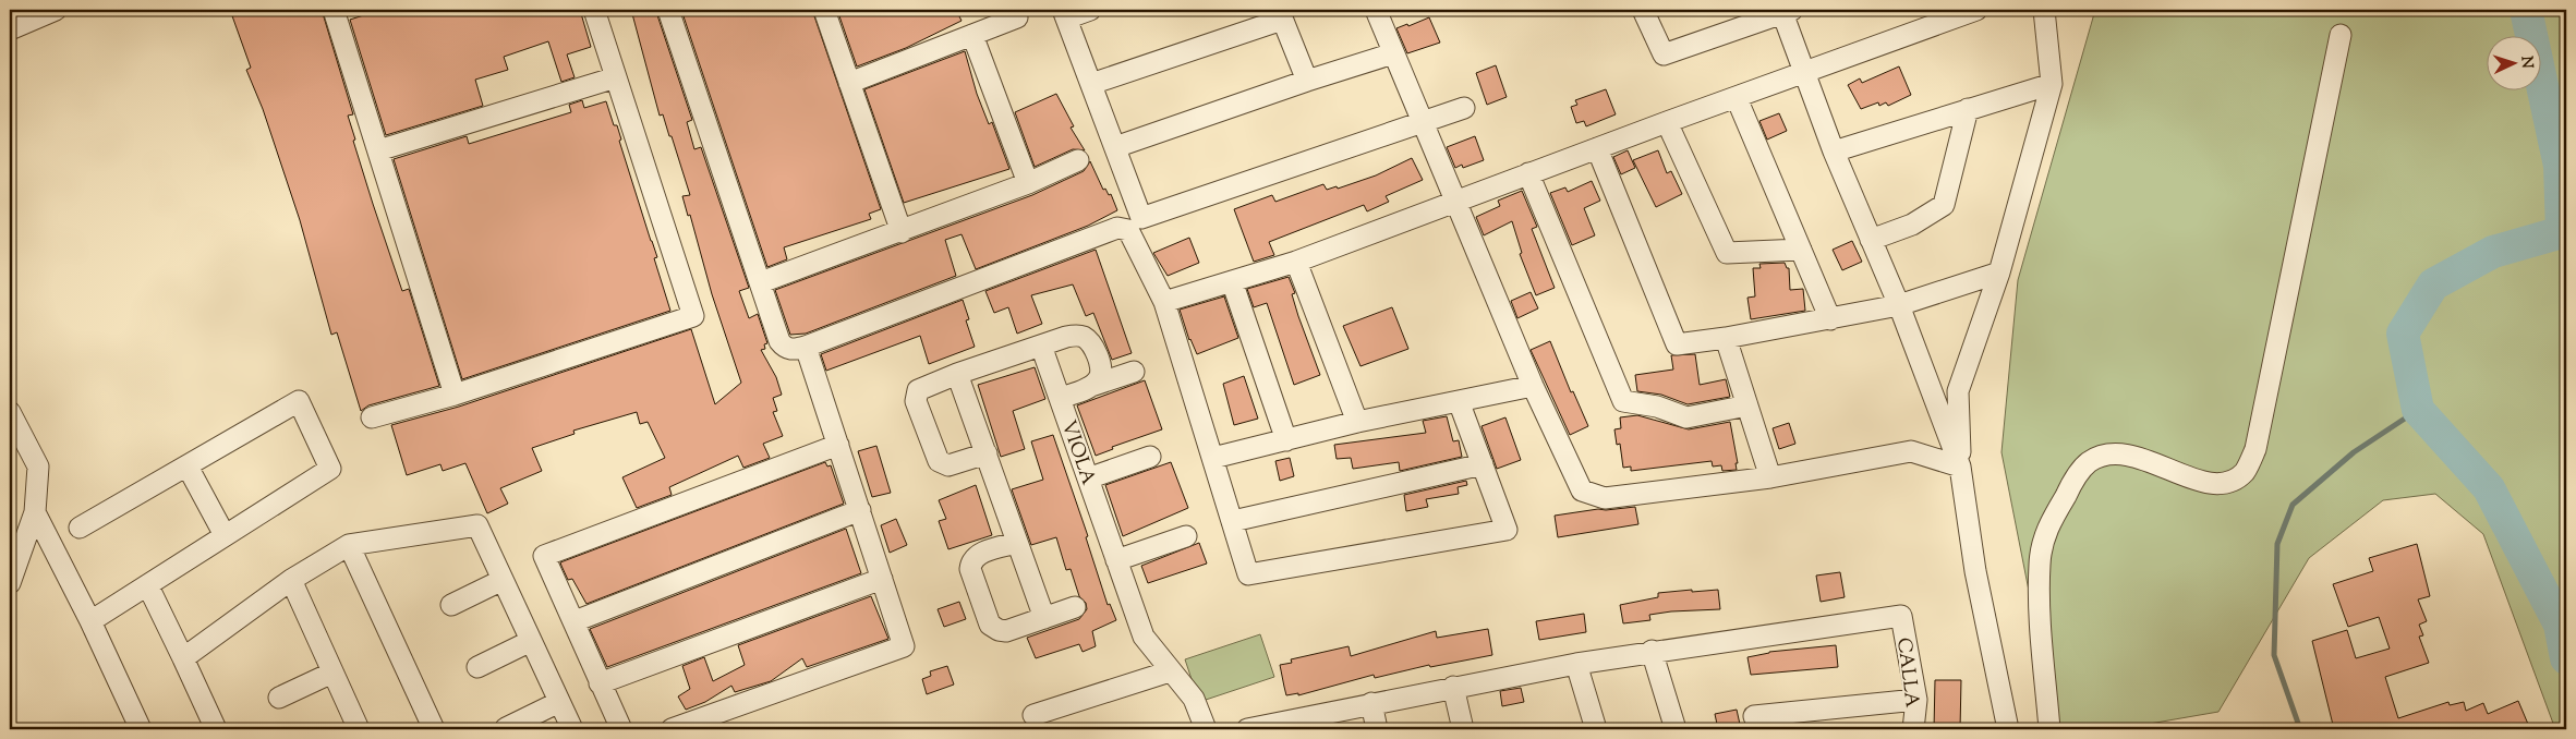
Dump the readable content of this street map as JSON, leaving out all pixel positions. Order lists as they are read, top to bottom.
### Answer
{
  "streets": {
    "street": ["VIOLA", "CALLA"]
  },
  "north": "right"
}
